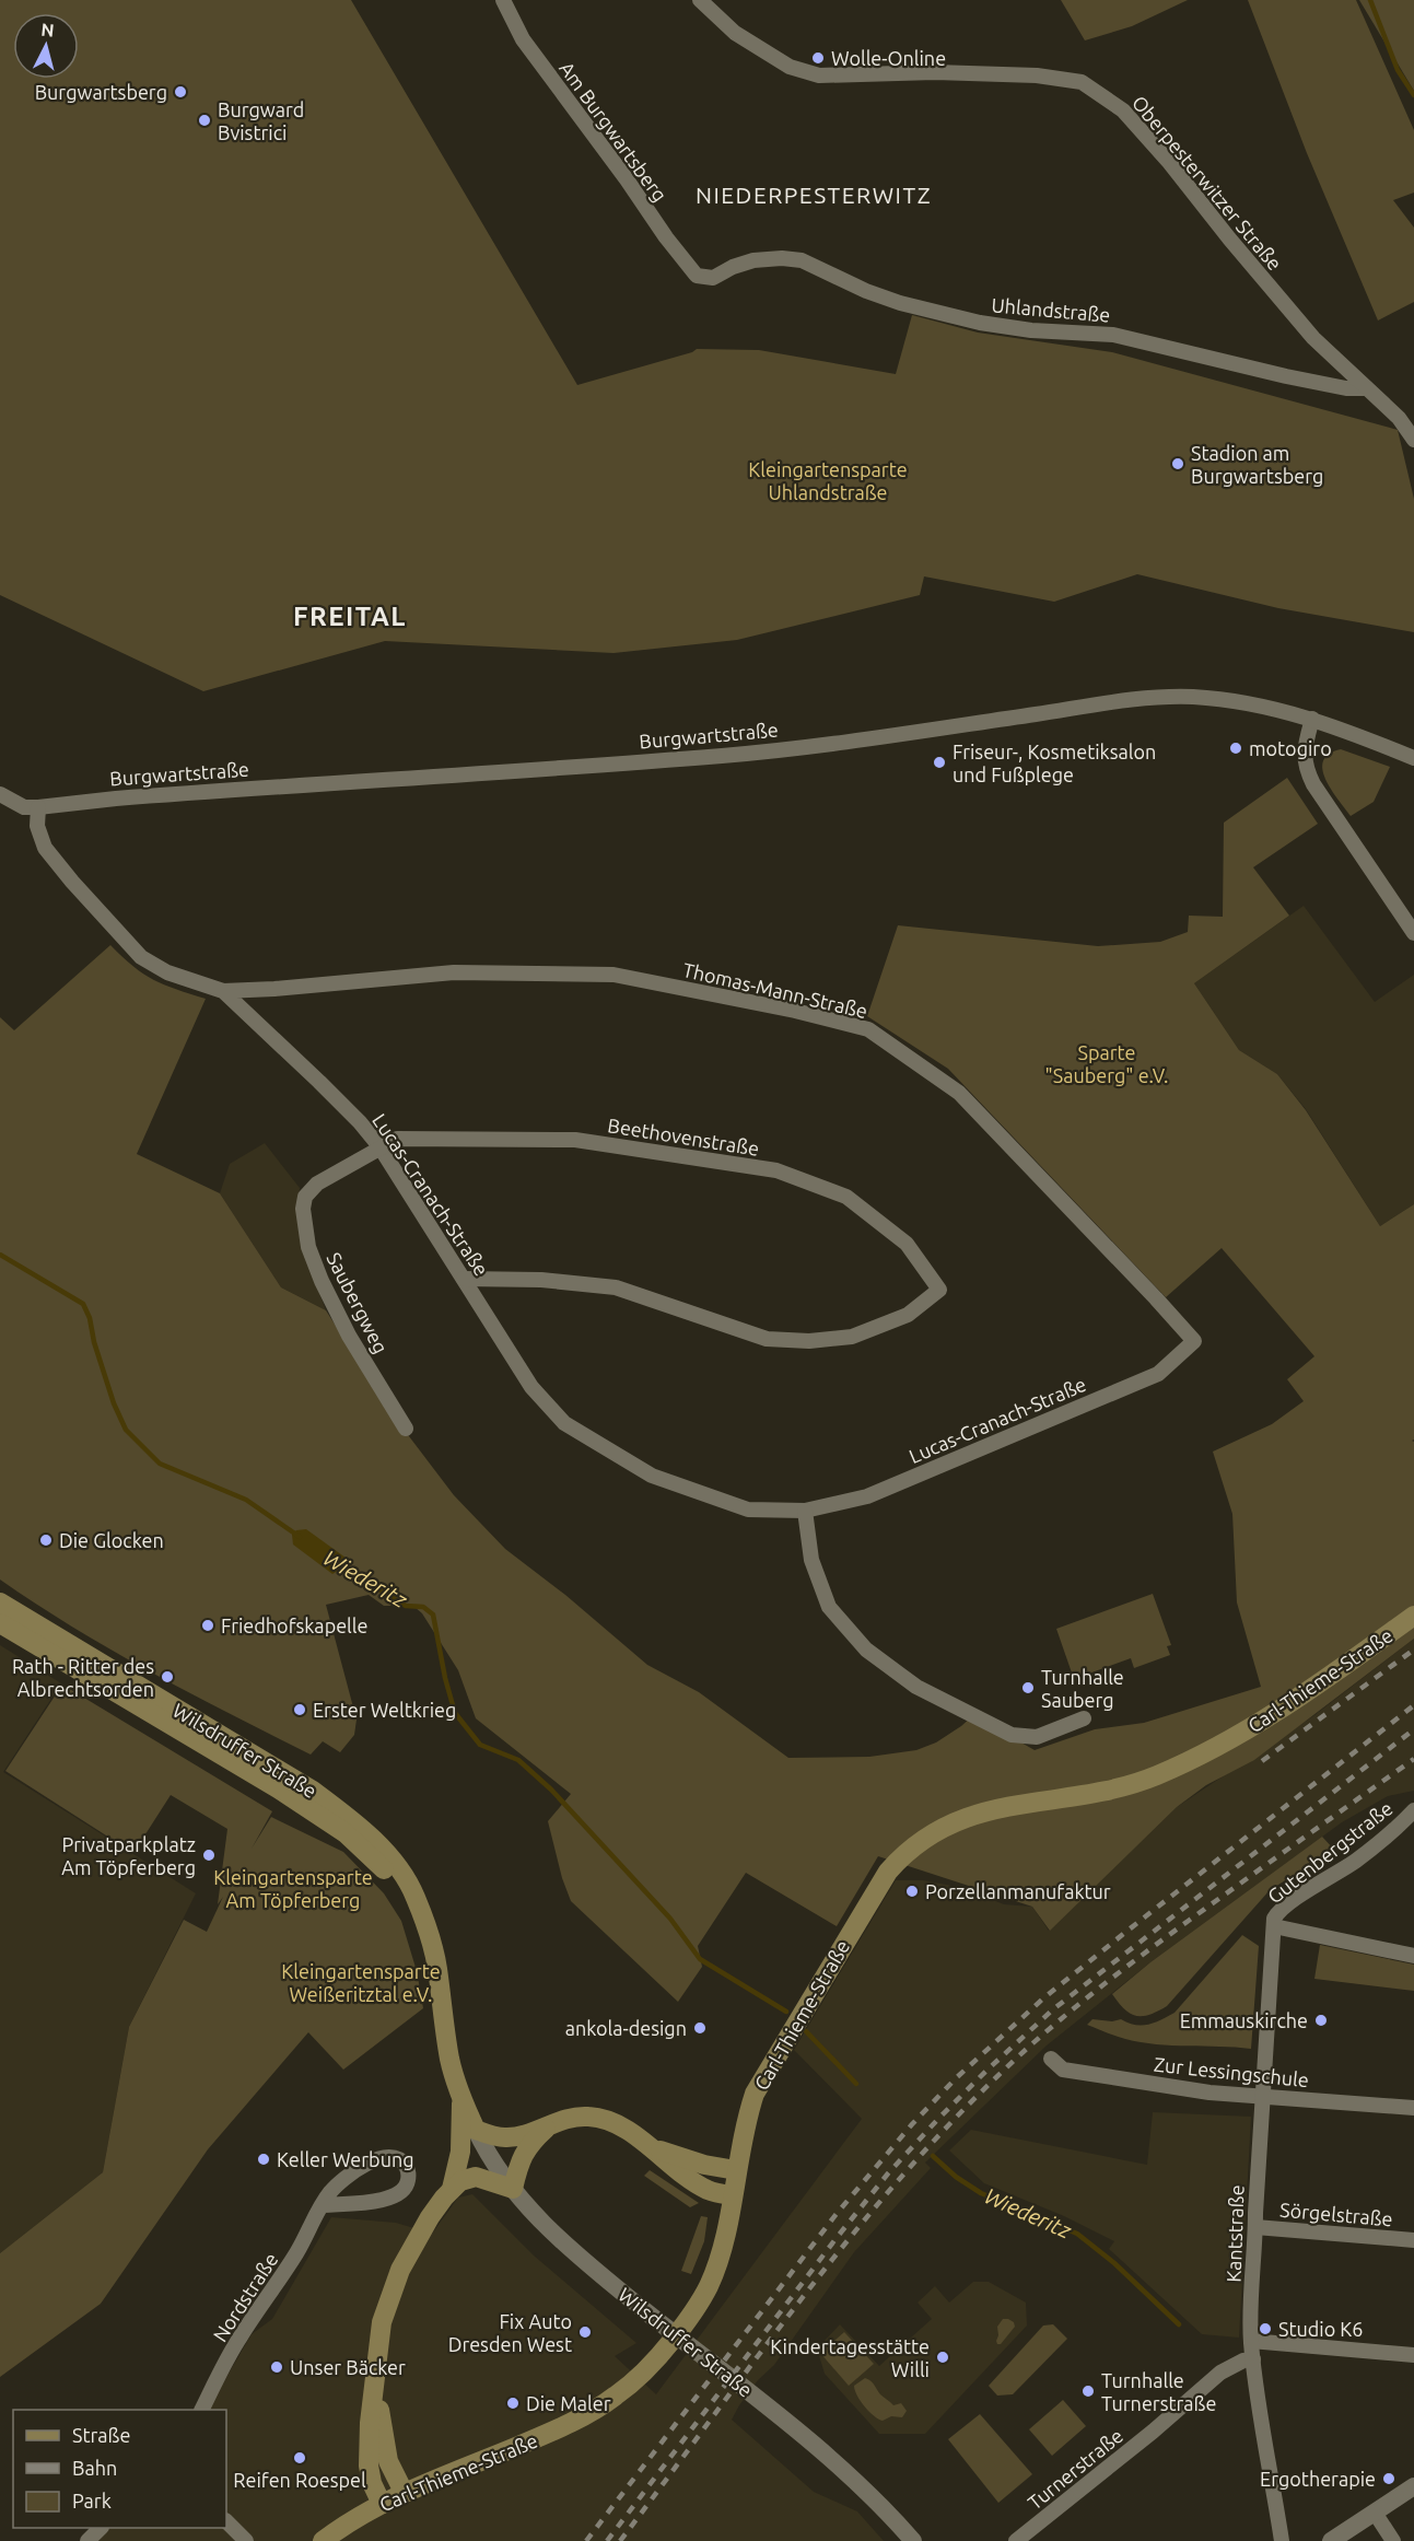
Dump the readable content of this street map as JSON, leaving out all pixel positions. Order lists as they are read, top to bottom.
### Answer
{
  "streets": {
    "main road": ["Carl-Thieme-Straße", "Wilsdruffer Straße"],
    "street": [
      "Am Burgwartsberg",
      "Oberpesterwitzer Straße",
      "Uhlandstraße",
      "Burgwartstraße",
      "Thomas-Mann-Straße",
      "Beethovenstraße",
      "Lucas-Cranach-Straße",
      "Saubergweg",
      "Gutenbergstraße",
      "Zur Lessingschule",
      "Sörgelstraße",
      "Kantstraße",
      "Nordstraße",
      "Turnerstraße"
    ]
  },
  "crossings": [
    ["Am Burgwartsberg", "Uhlandstraße"],
    ["Oberpesterwitzer Straße", "Uhlandstraße"],
    ["Burgwartstraße", "Lucas-Cranach-Straße"],
    ["Thomas-Mann-Straße", "Lucas-Cranach-Straße"],
    ["Beethovenstraße", "Lucas-Cranach-Straße"],
    ["Beethovenstraße", "Saubergweg"],
    ["Lucas-Cranach-Straße", "Saubergweg"],
    ["Carl-Thieme-Straße", "Wilsdruffer Straße"],
    ["Gutenbergstraße", "Kantstraße"],
    ["Zur Lessingschule", "Kantstraße"],
    ["Sörgelstraße", "Kantstraße"],
    ["Kantstraße", "Turnerstraße"]
  ],
  "districts": ["NIEDERPESTERWITZ", "FREITAL"],
  "water": ["Wiederitz"],
  "parks": [
    "Kleingartensparte Uhlandstraße",
    "Sparte \"Sauberg\" e.V.",
    "Kleingartensparte Am Töpferberg",
    "Kleingartensparte Weißeritztal e.V."
  ],
  "places": [
    "Wolle-Online",
    "Burgwartsberg",
    "Burgward Bvistrici",
    "Stadion am Burgwartsberg",
    "motogiro",
    "Friseur-, Kosmetiksalon und Fußplege",
    "Die Glocken",
    "Friedhofskapelle",
    "Rath - Ritter des Albrechtsorden",
    "Turnhalle Sauberg",
    "Erster Weltkrieg",
    "Privatparkplatz Am Töpferberg",
    "Porzellanmanufaktur",
    "Emmauskirche",
    "ankola-design",
    "Keller Werbung",
    "Studio K6",
    "Fix Auto Dresden West",
    "Kindertagesstätte Willi",
    "Unser Bäcker",
    "Turnhalle Turnerstraße",
    "Die Maler",
    "Reifen Roespel",
    "Ergotherapie"
  ],
  "legend": ["Straße", "Bahn", "Park"],
  "north": "top"
}
